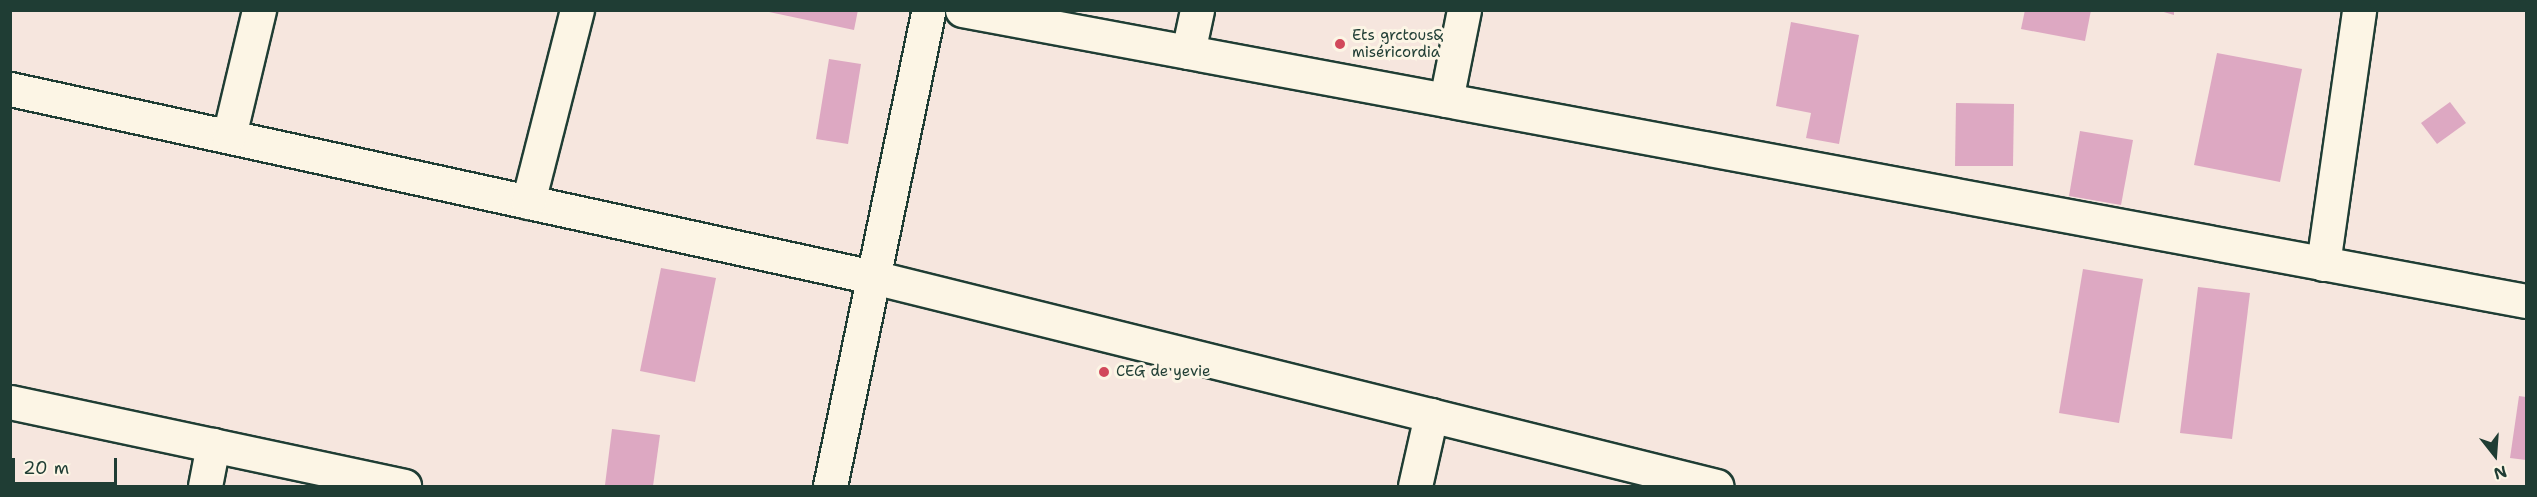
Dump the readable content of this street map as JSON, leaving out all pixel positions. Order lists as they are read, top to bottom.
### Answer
{
  "places": ["Ets grctous& miséricordia", "CEG de yevie"],
  "scale_bar": "20 m",
  "north": "bottom"
}
